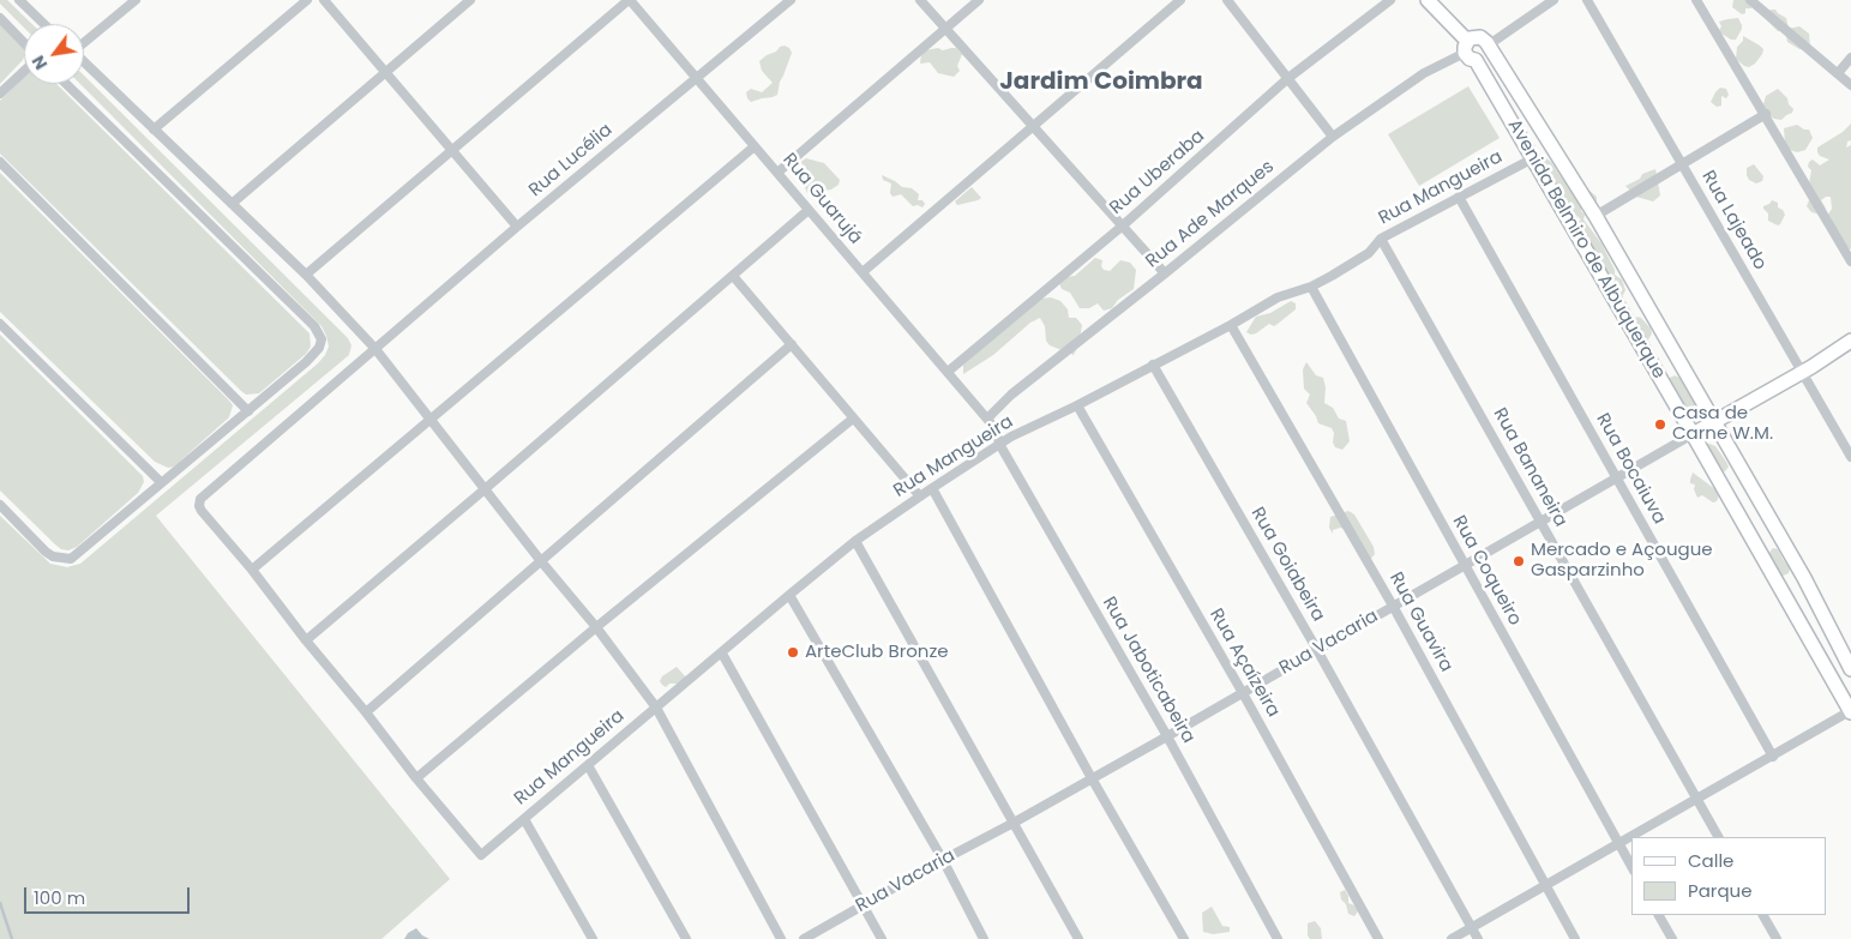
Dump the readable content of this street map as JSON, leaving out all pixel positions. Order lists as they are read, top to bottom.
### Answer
{
  "streets": {
    "main road": ["Avenida Belmiro de Albuquerque", "Rua Vacaria"],
    "street": [
      "Rua Lucélia",
      "Rua Uberaba",
      "Rua Mangueira",
      "Rua Guarujá",
      "Rua Ade Marques",
      "Rua Lajeado",
      "Rua Bananeira",
      "Rua Bocaiuva",
      "Rua Goiabeira",
      "Rua Coqueiro",
      "Rua Guavira",
      "Rua Açaízeira",
      "Rua Jaboticabeira"
    ]
  },
  "crossings": [
    ["Rua Lucélia", "Rua Guarujá"],
    ["Rua Uberaba", "Rua Guarujá"],
    ["Rua Mangueira", "Avenida Belmiro de Albuquerque"],
    ["Rua Mangueira", "Rua Bananeira"],
    ["Rua Mangueira", "Rua Bocaiuva"],
    ["Rua Mangueira", "Rua Goiabeira"],
    ["Rua Mangueira", "Rua Coqueiro"],
    ["Rua Mangueira", "Rua Guavira"],
    ["Rua Mangueira", "Rua Açaízeira"],
    ["Rua Mangueira", "Rua Jaboticabeira"],
    ["Rua Guarujá", "Rua Ade Marques"],
    ["Rua Guarujá", "Rua Jaboticabeira"],
    ["Rua Ade Marques", "Avenida Belmiro de Albuquerque"],
    ["Rua Ade Marques", "Rua Jaboticabeira"],
    ["Rua Lajeado", "Rua Vacaria"],
    ["Avenida Belmiro de Albuquerque", "Rua Vacaria"],
    ["Rua Bananeira", "Rua Vacaria"],
    ["Rua Bocaiuva", "Rua Vacaria"],
    ["Rua Goiabeira", "Rua Vacaria"],
    ["Rua Coqueiro", "Rua Vacaria"],
    ["Rua Guavira", "Rua Vacaria"],
    ["Rua Vacaria", "Rua Açaízeira"],
    ["Rua Vacaria", "Rua Jaboticabeira"]
  ],
  "districts": ["Jardim Coimbra"],
  "places": ["Casa de Carne W.M.", "Mercado e Açougue Gasparzinho", "ArteClub Bronze"],
  "legend": ["Calle", "Parque"],
  "scale_bar": "100 m",
  "north": "bottom left"
}
